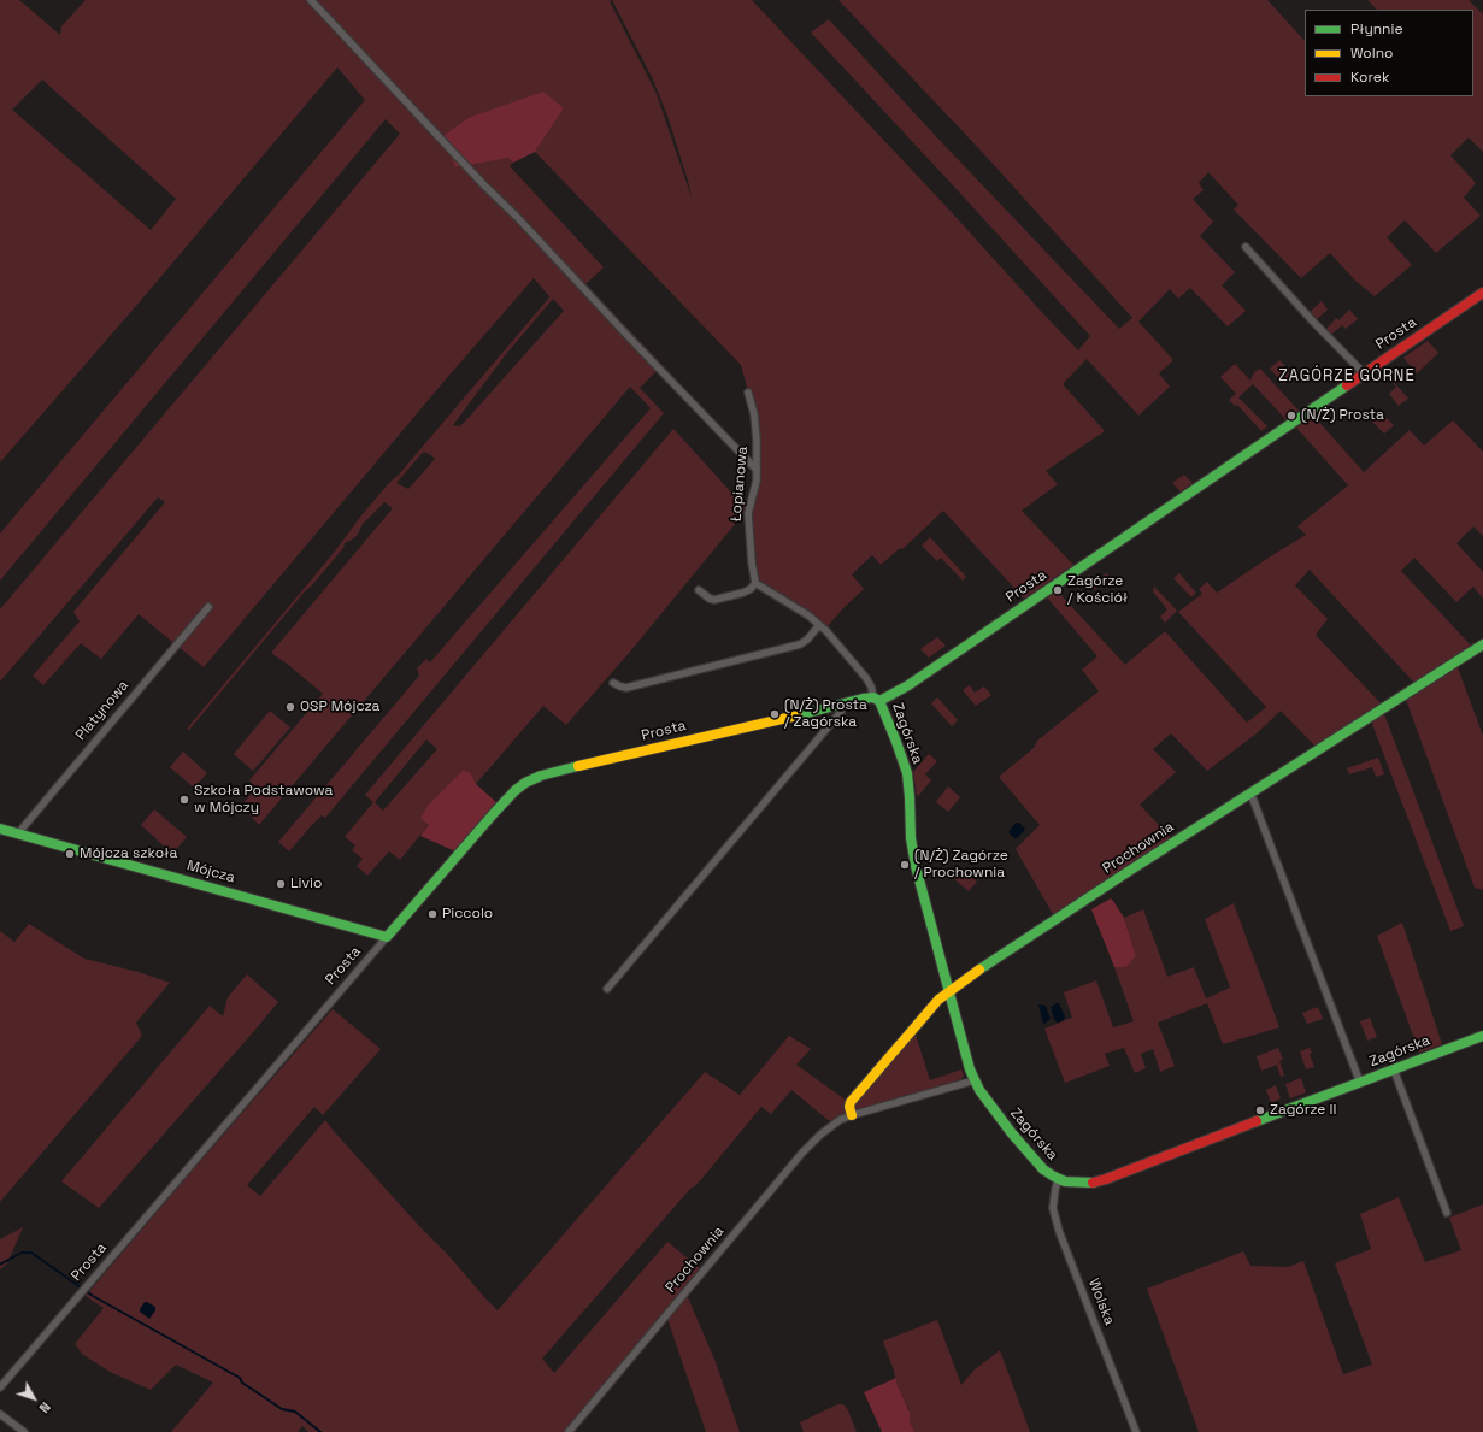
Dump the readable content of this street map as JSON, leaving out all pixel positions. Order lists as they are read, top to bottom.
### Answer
{
  "streets": {
    "street": [
      "Prosta",
      "Łopianowa",
      "Platynowa",
      "Zagórska",
      "Prochownia",
      "Mójcza",
      "Wolska"
    ]
  },
  "crossings": [
    ["Prosta", "Zagórska"],
    ["Prosta", "Mójcza"],
    ["Platynowa", "Mójcza"],
    ["Zagórska", "Prochownia"],
    ["Zagórska", "Wolska"]
  ],
  "districts": ["ZAGÓRZE GÓRNE"],
  "places": [
    "(N/Ż) Prosta",
    "Zagórze / Kościół",
    "OSP Mójcza",
    "(N/Ż) Prosta / Zagórska",
    "Szkoła Podstawowa w Mójczy",
    "Mójcza szkoła",
    "(N/Ż) Zagórze / Prochownia",
    "Livio",
    "Piccolo",
    "Zagórze II"
  ],
  "legend": ["Płynnie", "Wolno", "Korek"],
  "north": "bottom right"
}
